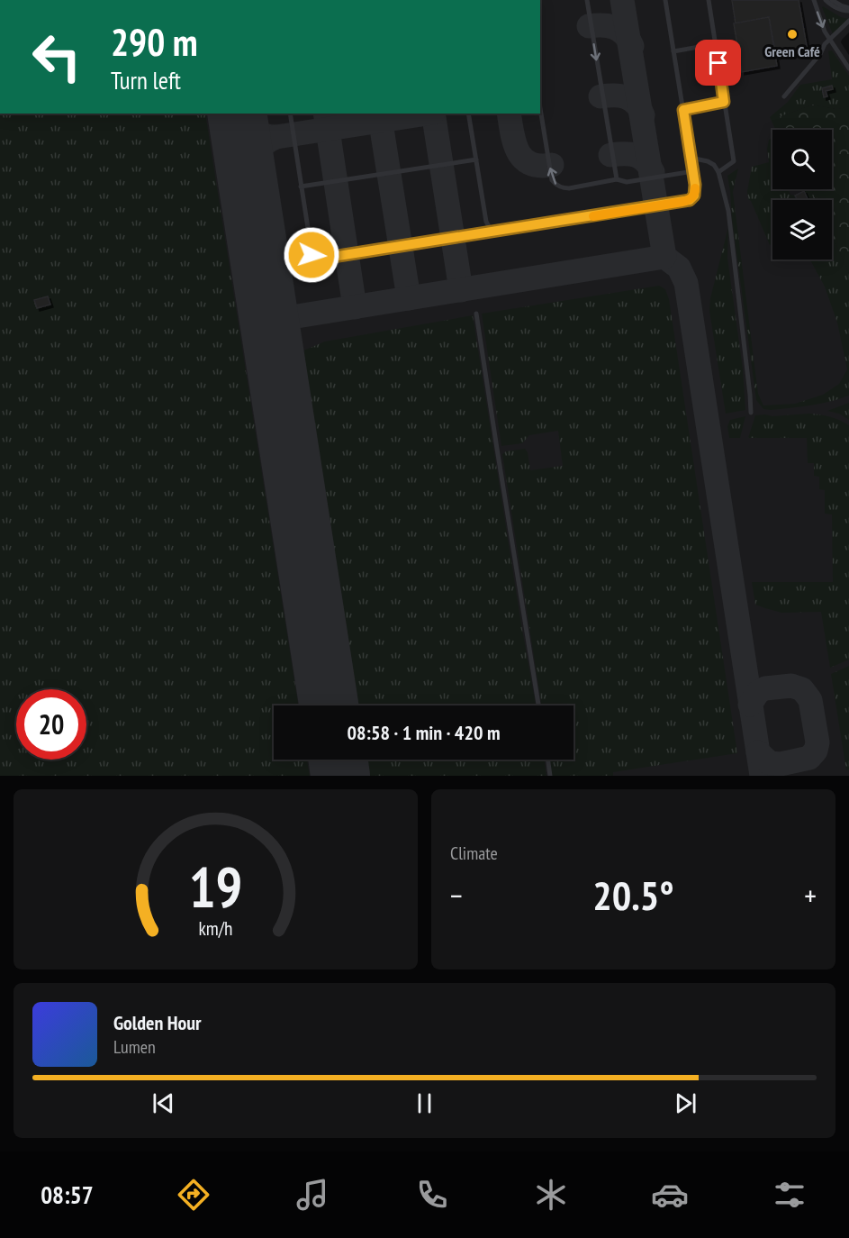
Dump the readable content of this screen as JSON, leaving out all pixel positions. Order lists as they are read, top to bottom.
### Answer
{
  "places": ["Green Café"],
  "page": {
    "turn": ["290 m", "Turn left"],
    "limit": "20",
    "trip": "08:58 · 1 min · 420 m",
    "tile": "Climate",
    "heat": ["−", "20.5°", "+"],
    "song": ["Golden Hour", "Lumen"],
    "tabs": "08:57",
    "gauge": ["19", "km/h"]
  }
}
